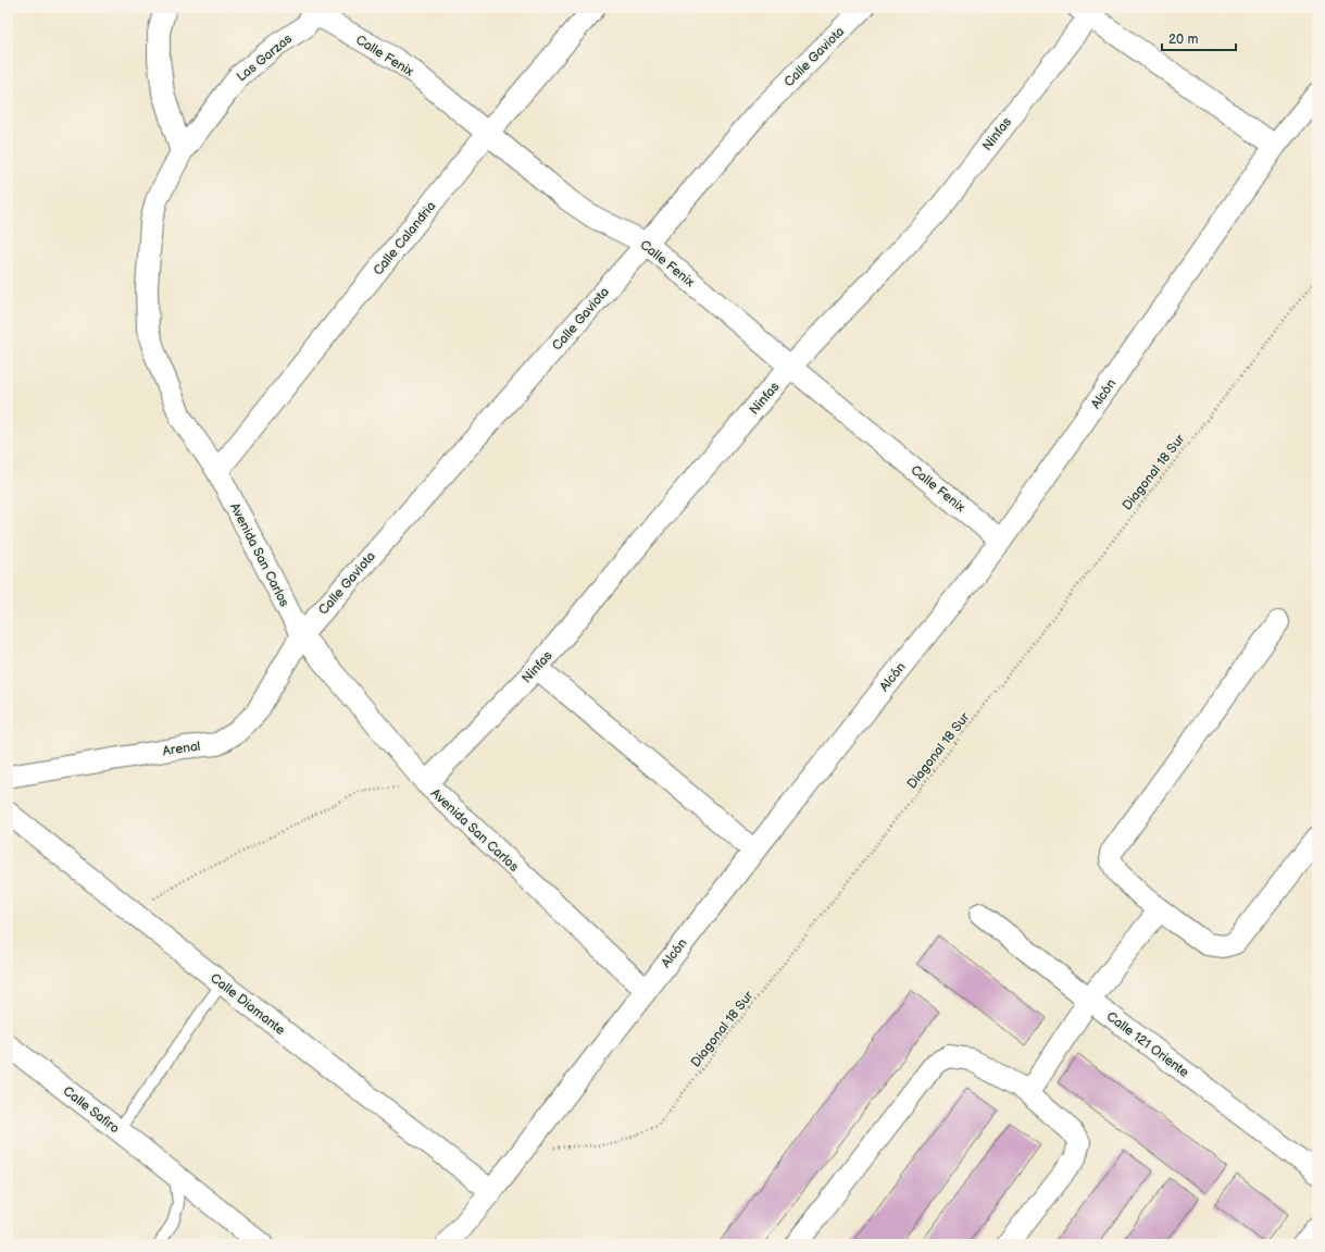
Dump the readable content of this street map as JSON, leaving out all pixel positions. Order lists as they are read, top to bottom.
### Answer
{
  "streets": {
    "street": [
      "Calle Fenix",
      "Calle Gaviota",
      "Las Garzas",
      "Ninfas",
      "Calle Calandria",
      "Alcón",
      "Avenida San Carlos",
      "Arenal",
      "Calle Diamante",
      "Calle 121 Oriente",
      "Calle Safiro"
    ],
    "path": ["Diagonal 18 Sur"]
  },
  "crossings": [
    ["Calle Fenix", "Calle Gaviota"],
    ["Calle Fenix", "Las Garzas"],
    ["Calle Fenix", "Ninfas"],
    ["Calle Fenix", "Calle Calandria"],
    ["Calle Fenix", "Alcón"],
    ["Calle Gaviota", "Avenida San Carlos"],
    ["Calle Gaviota", "Arenal"],
    ["Las Garzas", "Avenida San Carlos"],
    ["Ninfas", "Avenida San Carlos"],
    ["Calle Calandria", "Avenida San Carlos"],
    ["Alcón", "Diagonal 18 Sur"],
    ["Alcón", "Avenida San Carlos"],
    ["Alcón", "Calle Diamante"],
    ["Avenida San Carlos", "Arenal"]
  ],
  "scale_bar": "20 m"
}
